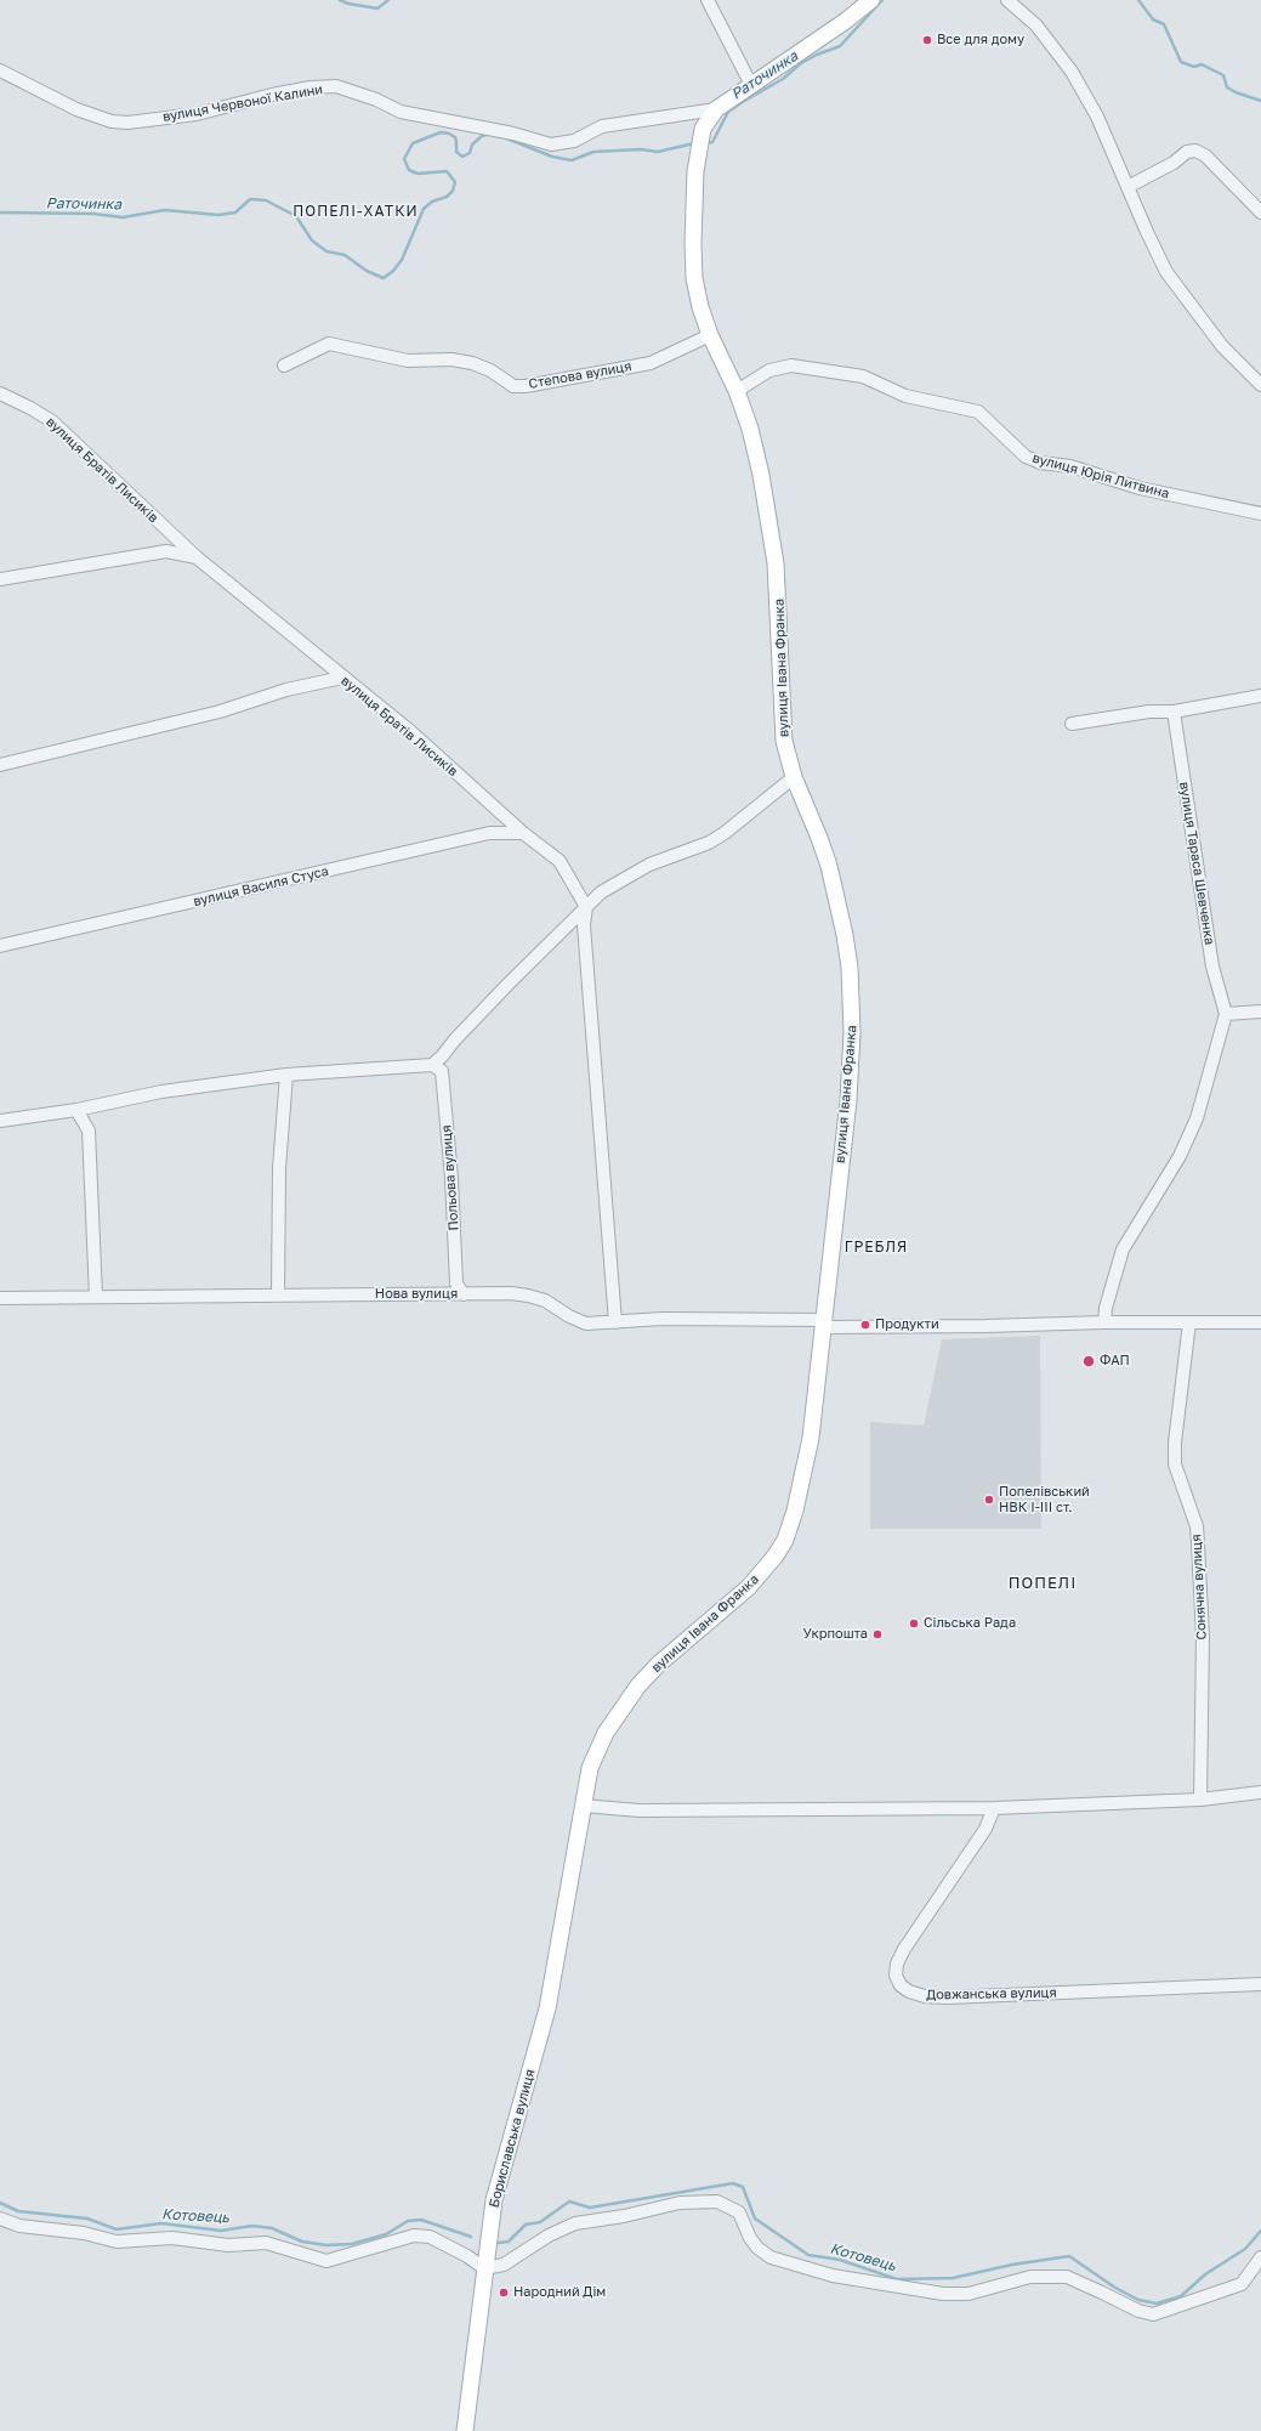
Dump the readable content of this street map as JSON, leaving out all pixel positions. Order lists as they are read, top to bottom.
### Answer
{
  "streets": {
    "main road": ["вулиця Івана Франка", "Бориславська вулиця"],
    "street": [
      "вулиця Червоної Калини",
      "Степова вулиця",
      "вулиця Братів Лисиків",
      "вулиця Юрія Литвина",
      "вулиця Тараса Шевченка",
      "вулиця Василя Стуса",
      "Польова вулиця",
      "Нова вулиця",
      "Сонячна вулиця",
      "Довжанська вулиця"
    ]
  },
  "crossings": [
    ["вулиця Червоної Калини", "вулиця Івана Франка"],
    ["Степова вулиця", "вулиця Івана Франка"],
    ["вулиця Братів Лисиків", "вулиця Василя Стуса"],
    ["вулиця Юрія Литвина", "вулиця Івана Франка"],
    ["вулиця Івана Франка", "Нова вулиця"],
    ["вулиця Івана Франка", "Бориславська вулиця"],
    ["Польова вулиця", "Нова вулиця"]
  ],
  "districts": ["ПОПЕЛІ-ХАТКИ", "ГРЕБЛЯ", "ПОПЕЛІ"],
  "water": ["Раточинка", "Котовець"],
  "places": [
    "Все для дому",
    "Продукти",
    "ФАП",
    "Попелівський НВК І-ІІІ ст.",
    "Сільська Рада",
    "Укрпошта",
    "Народний Дім"
  ]
}
